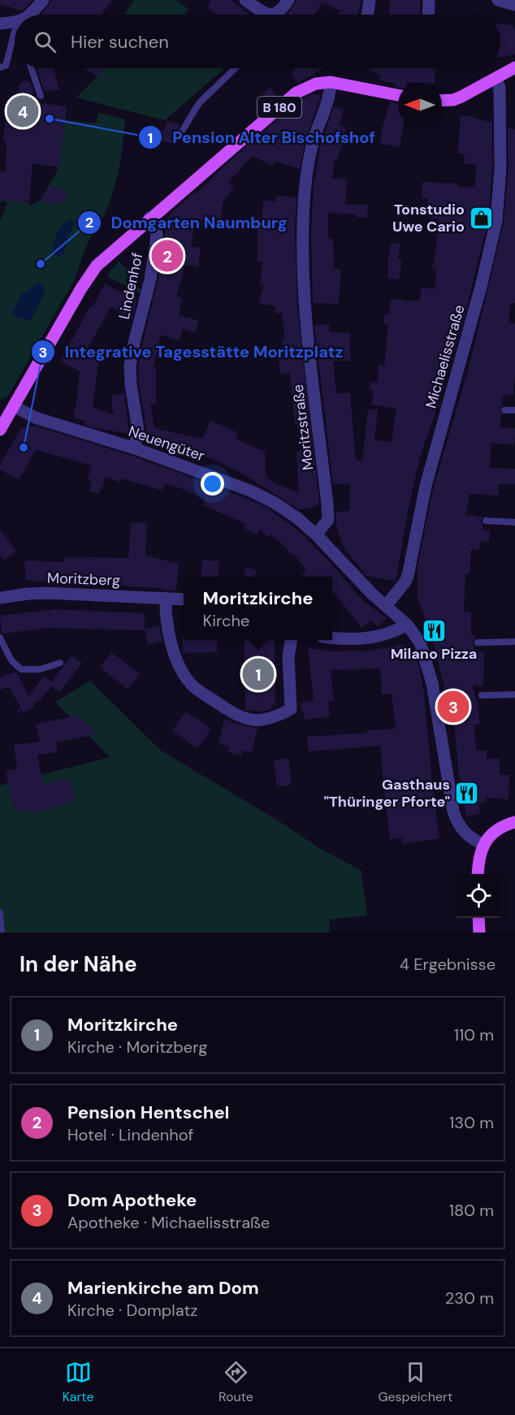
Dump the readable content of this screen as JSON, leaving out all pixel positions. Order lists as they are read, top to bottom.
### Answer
{
  "streets": {
    "main road": ["B 180"],
    "street": [
      "Lindenhof",
      "Michaelisstraße",
      "Moritzstraße",
      "Neuengüter",
      "Moritzberg"
    ]
  },
  "crossings": [
    ["B 180", "Lindenhof"],
    ["B 180", "Moritzstraße"],
    ["B 180", "Neuengüter"],
    ["Lindenhof", "Neuengüter"],
    ["Michaelisstraße", "Neuengüter"],
    ["Moritzstraße", "Neuengüter"]
  ],
  "places": {
    "other": ["Pension Alter Bischofshof", "Domgarten Naumburg", "Integrative Tagesstätte Moritzplatz"],
    "shop": ["Tonstudio Uwe Cario"],
    "restaurant": ["Milano Pizza", "Gasthaus \"Thüringer Pforte\""]
  },
  "north": "left",
  "page": {
    "search": "Hier suchen",
    "pins": [
      "4",
      "2",
      "1",
      "3"
    ],
    "popup": ["Moritzkirche", "Kirche"],
    "heading": ["In der Nähe", "4 Ergebnisse"],
    "list": [
      {
        "mark": "1",
        "name": "Moritzkirche",
        "note": "Kirche · Moritzberg",
        "value": "110 m"
      },
      {
        "mark": "2",
        "name": "Pension Hentschel",
        "note": "Hotel · Lindenhof",
        "value": "130 m"
      },
      {
        "mark": "3",
        "name": "Dom Apotheke",
        "note": "Apotheke · Michaelisstraße",
        "value": "180 m"
      },
      {
        "mark": "4",
        "name": "Marienkirche am Dom",
        "note": "Kirche · Domplatz",
        "value": "230 m"
      }
    ],
    "nav": ["Karte", "Route", "Gespeichert"]
  }
}
